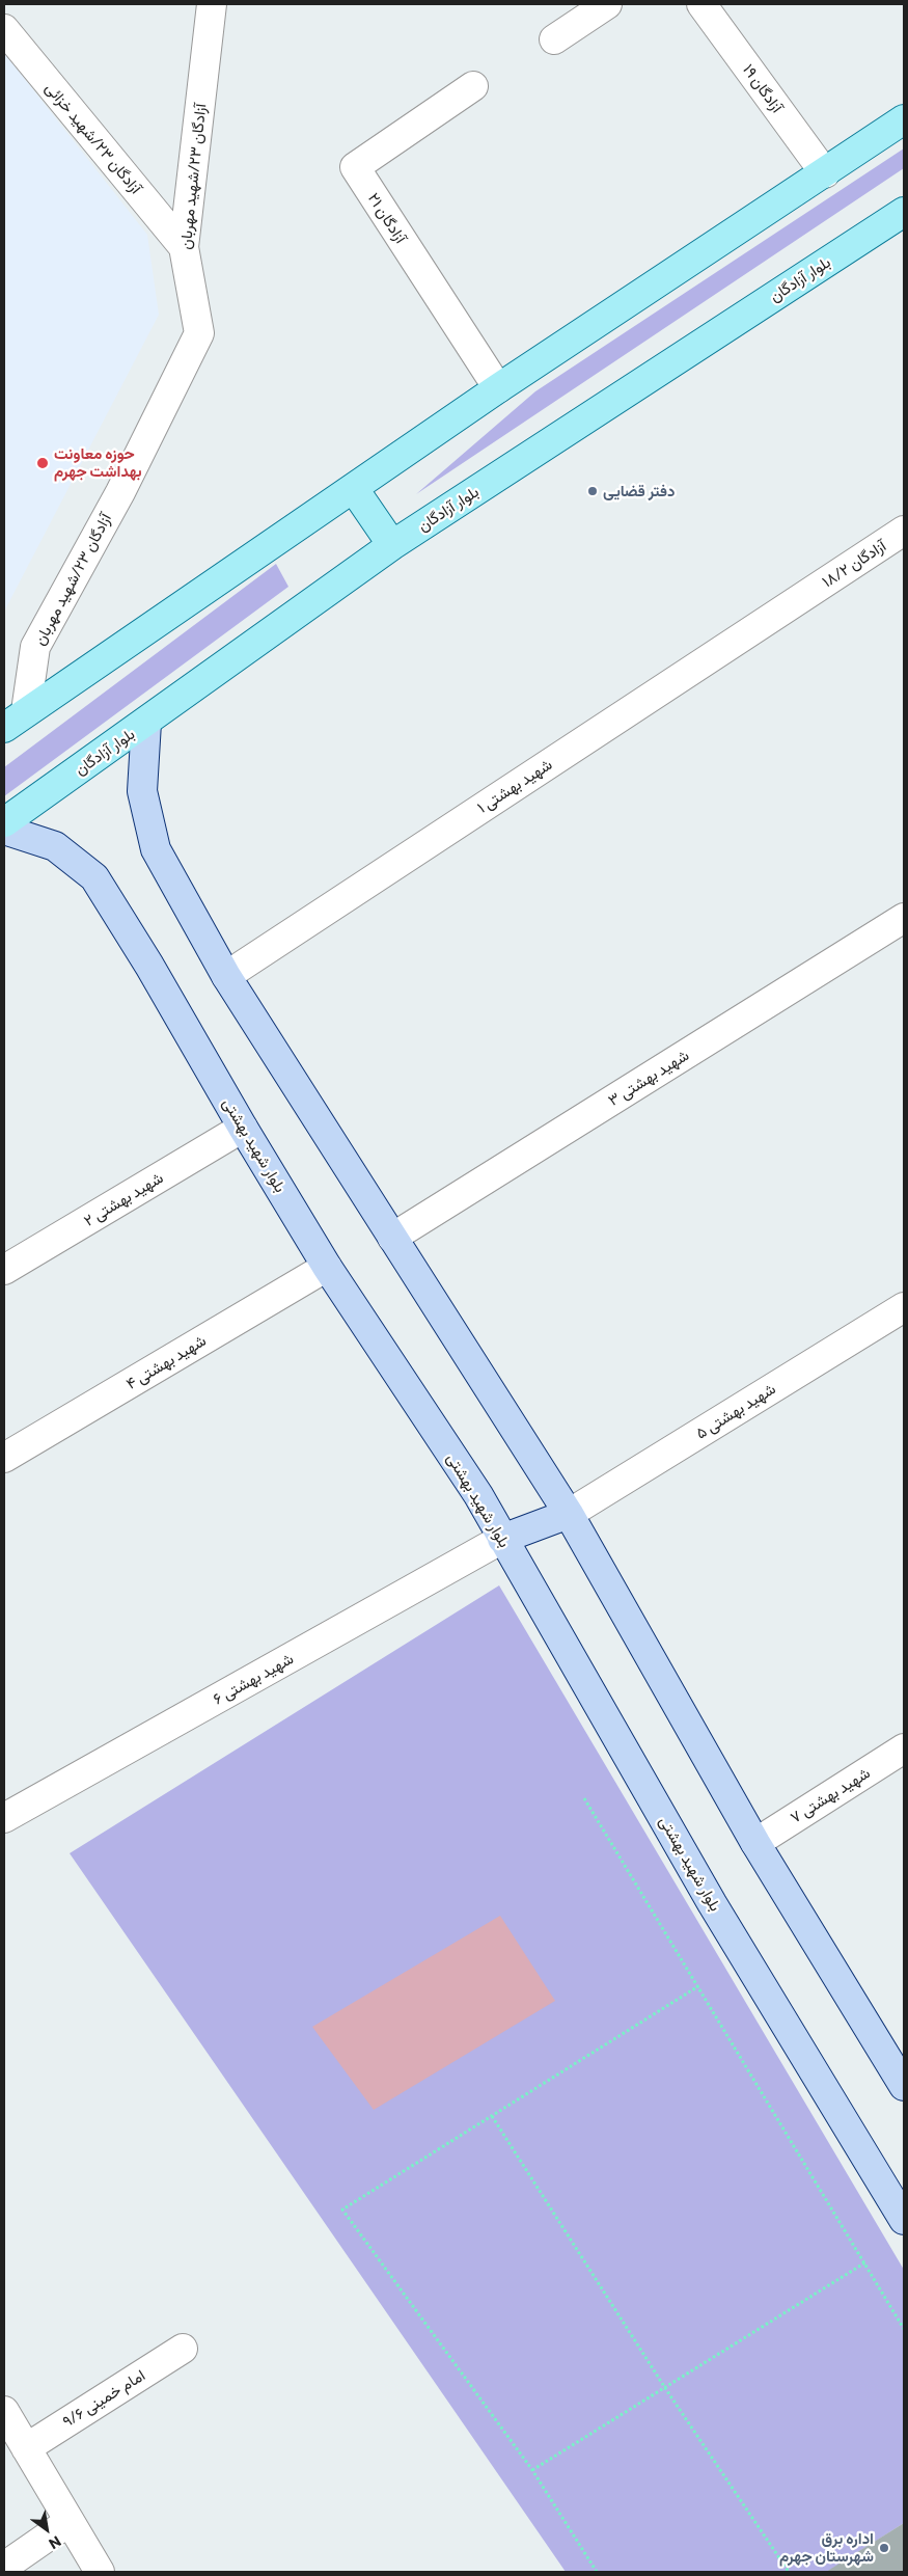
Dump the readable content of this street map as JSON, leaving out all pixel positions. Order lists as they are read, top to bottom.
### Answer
{
  "streets": {
    "main road": ["بلوار آزادگان", "بلوار شهید بهشتی"],
    "street": [
      "آزادگان ۱۹",
      "آزادگان ۲۳/شهید خزائی",
      "آزادگان ۲۳/شهید مهربان",
      "آزادگان ۲۱",
      "آزادگان ۱۸/۲",
      "شهید بهشتی ۱",
      "شهید بهشتی ۳",
      "شهید بهشتی ۲",
      "شهید بهشتی ۴",
      "شهید بهشتی ۵",
      "شهید بهشتی ۶",
      "شهید بهشتی ۷",
      "امام خمینی ۹/۶"
    ]
  },
  "crossings": [
    ["آزادگان ۲۳/شهید خزائی", "آزادگان ۲۳/شهید مهربان"],
    ["آزادگان ۱۸/۲", "شهید بهشتی ۱"],
    ["بلوار شهید بهشتی", "شهید بهشتی ۲"],
    ["بلوار شهید بهشتی", "شهید بهشتی ۴"],
    ["بلوار شهید بهشتی", "شهید بهشتی ۶"]
  ],
  "places": ["حوزه معاونت بهداشت جهرم", "دفتر قضایی", "اداره برق شهرستان جهرم"],
  "north": "bottom right"
}
